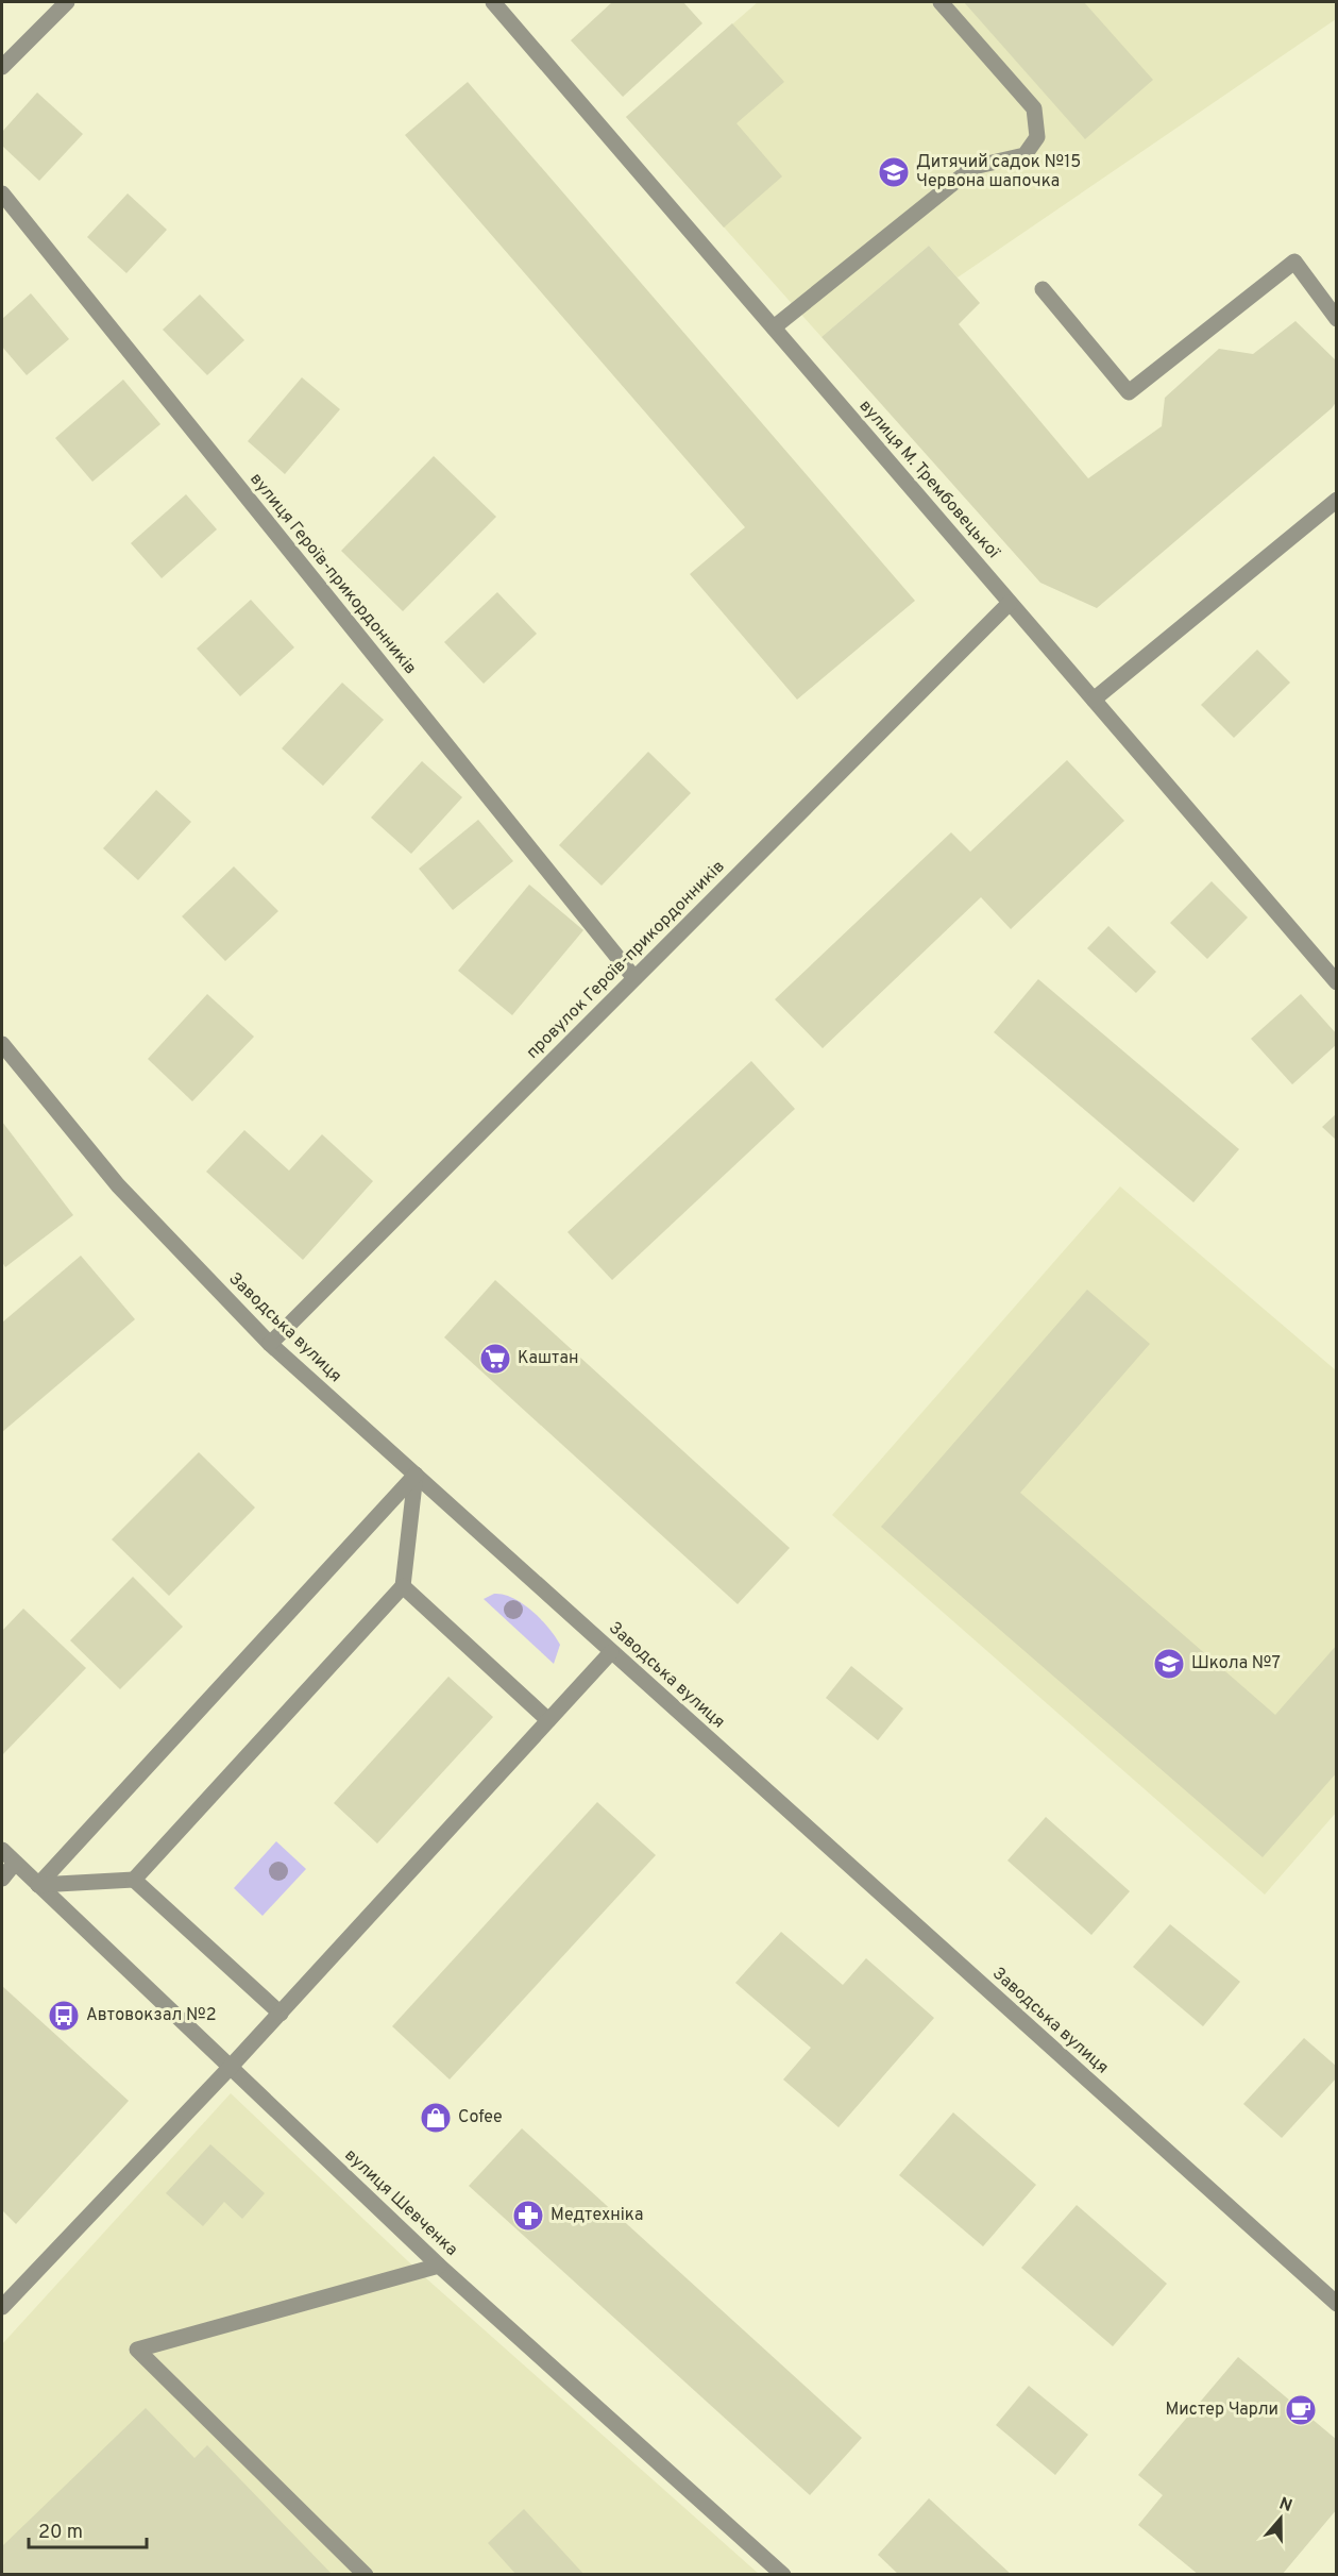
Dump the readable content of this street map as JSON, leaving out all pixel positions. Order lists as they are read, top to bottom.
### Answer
{
  "streets": {
    "street": [
      "вулиця М. Трембовецької",
      "вулиця Героїв-прикордонників",
      "провулок Героїв-прикордонників",
      "Заводська вулиця",
      "вулиця Шевченка"
    ]
  },
  "crossings": [
    ["вулиця М. Трембовецької", "провулок Героїв-прикордонників"],
    ["вулиця Героїв-прикордонників", "провулок Героїв-прикордонників"],
    ["провулок Героїв-прикордонників", "Заводська вулиця"]
  ],
  "places": {
    "school or university": ["Дитячий садок №15 Червона шапочка", "Школа №7"],
    "supermarket": ["Каштан"],
    "bus stop": ["Автовокзал №2"],
    "shop": ["Cofee"],
    "pharmacy": ["Медтехніка"],
    "cafe": ["Мистер Чарли"]
  },
  "scale_bar": "20 m",
  "north": "top"
}
